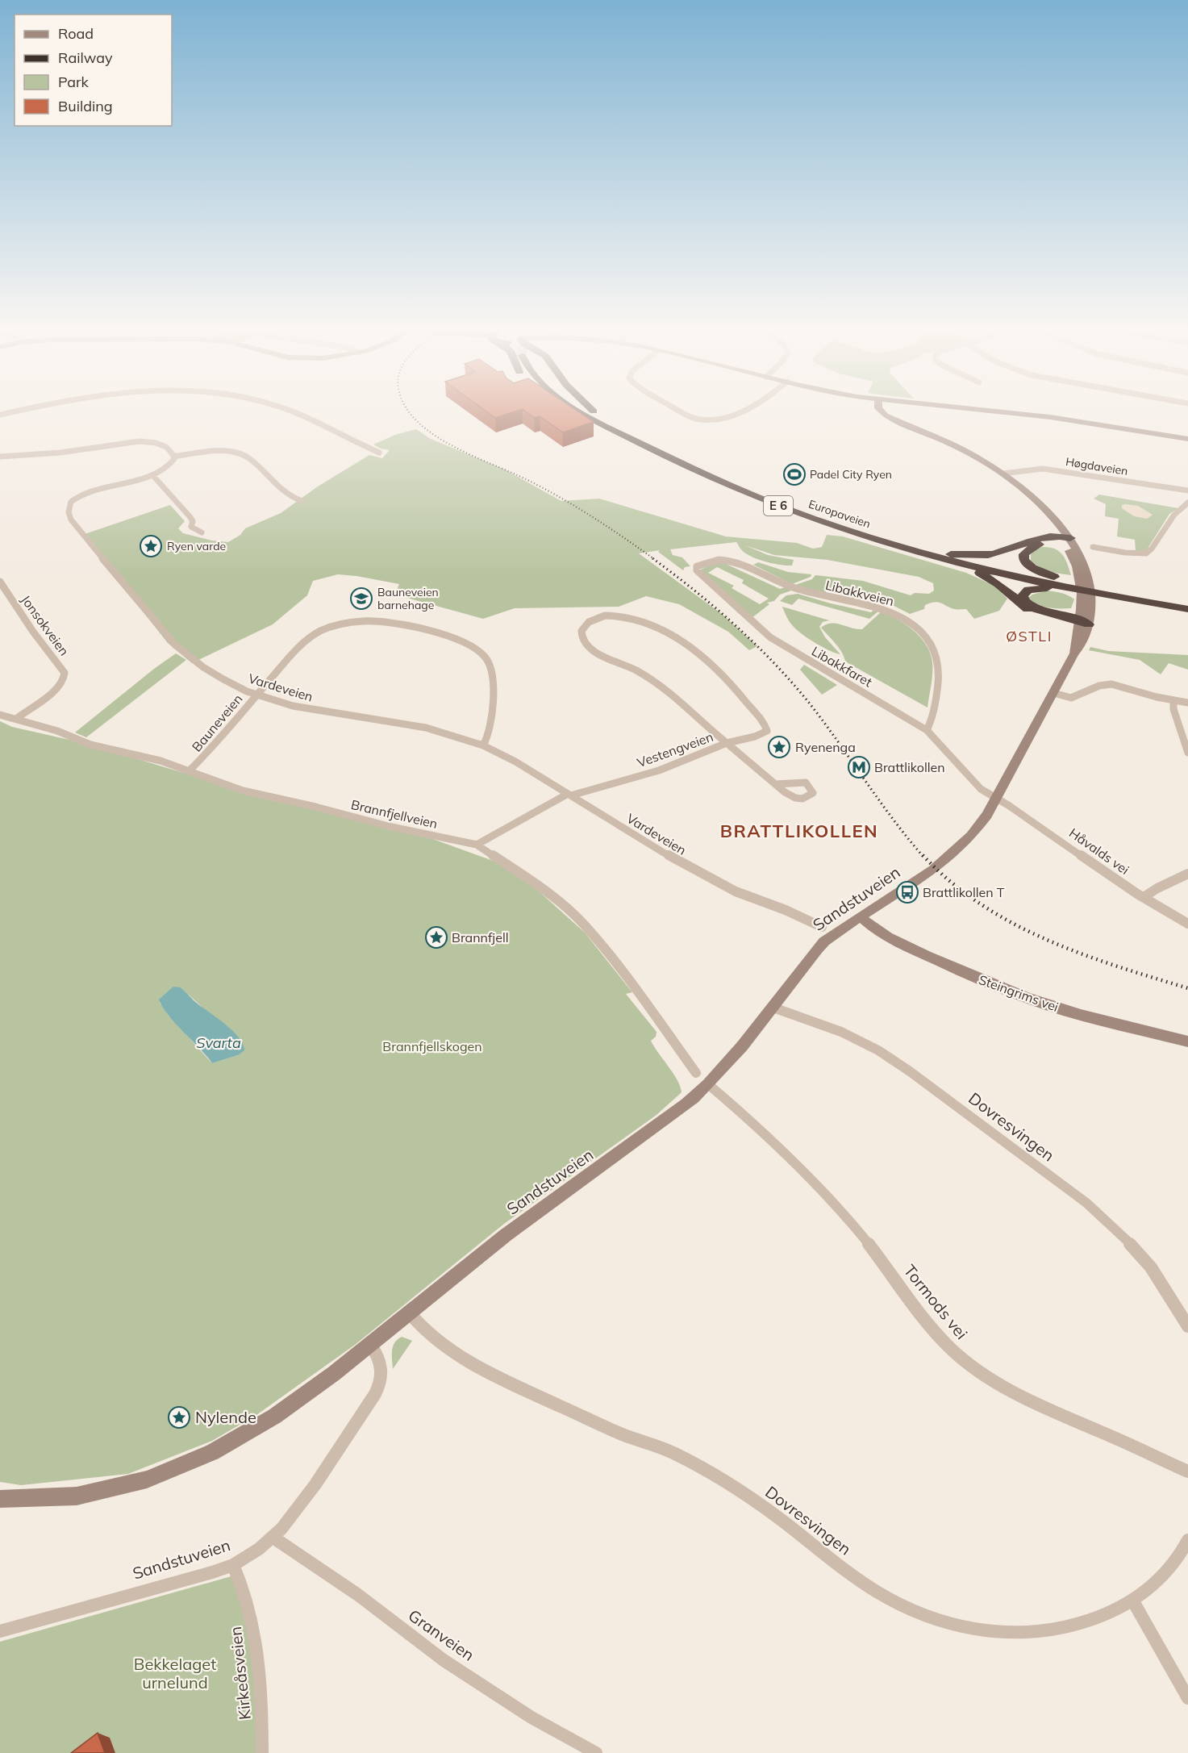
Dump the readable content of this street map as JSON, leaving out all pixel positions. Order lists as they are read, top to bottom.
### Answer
{
  "streets": {
    "highway": ["E 6", "Europaveien"],
    "street": [
      "Høgdaveien",
      "Libakkveien",
      "Jonsokveien",
      "Libakkfaret",
      "Vardeveien",
      "Bauneveien",
      "Vestengveien",
      "Brannfjellveien",
      "Håvalds vei",
      "Sandstuveien",
      "Steingrims vei",
      "Dovresvingen",
      "Tormods vei",
      "Granveien",
      "Kirkeåsveien"
    ]
  },
  "crossings": [
    ["Høgdaveien", "Sandstuveien"],
    ["E 6", "Europaveien"],
    ["E 6", "Sandstuveien"],
    ["Libakkveien", "Libakkfaret"],
    ["Jonsokveien", "Brannfjellveien"],
    ["Libakkfaret", "Håvalds vei"],
    ["Libakkfaret", "Sandstuveien"],
    ["Vardeveien", "Bauneveien"],
    ["Vardeveien", "Vestengveien"],
    ["Bauneveien", "Brannfjellveien"],
    ["Vestengveien", "Brannfjellveien"],
    ["Håvalds vei", "Sandstuveien"],
    ["Sandstuveien", "Steingrims vei"],
    ["Sandstuveien", "Dovresvingen"],
    ["Sandstuveien", "Tormods vei"],
    ["Sandstuveien", "Granveien"],
    ["Sandstuveien", "Kirkeåsveien"]
  ],
  "districts": ["ØSTLI", "BRATTLIKOLLEN"],
  "water": ["Svarta"],
  "parks": ["Brannfjellskogen", "Bekkelaget urnelund"],
  "places": {
    "sports": ["Padel City Ryen"],
    "place": [
      "Ryen varde",
      "Ryenenga",
      "Brannfjell",
      "Nylende"
    ],
    "school or university": ["Bauneveien barnehage"],
    "metro station": ["Brattlikollen"],
    "bus stop": ["Brattlikollen T"]
  },
  "legend": [
    "Road",
    "Railway",
    "Park",
    "Building"
  ]
}
